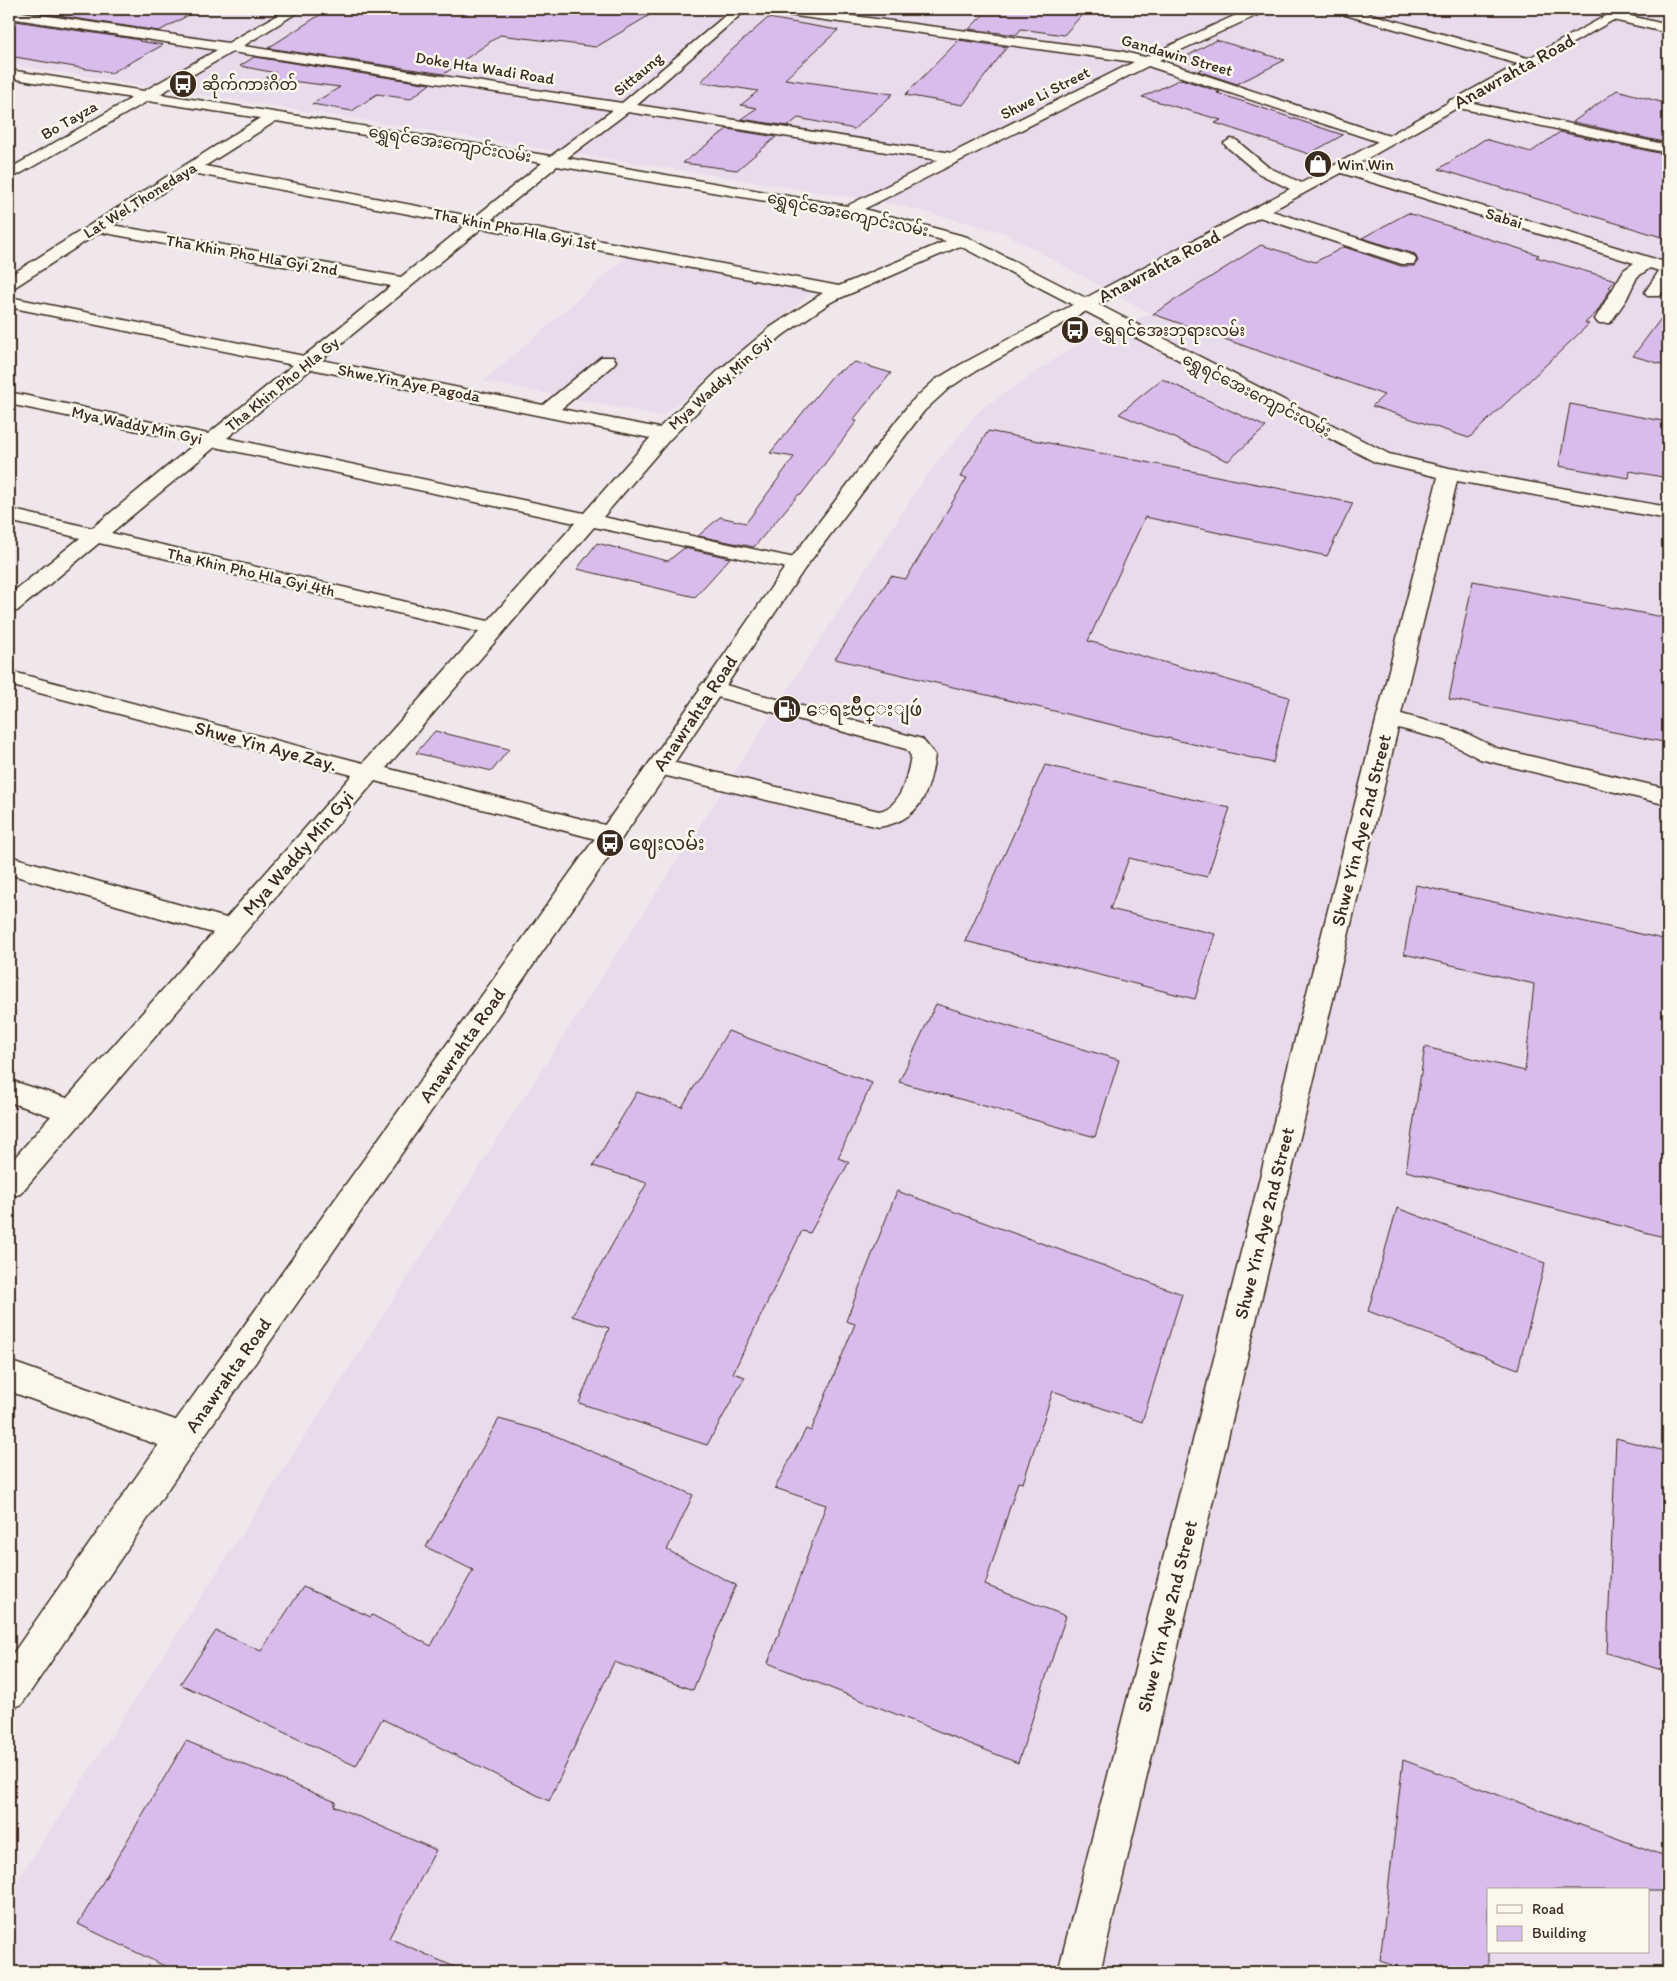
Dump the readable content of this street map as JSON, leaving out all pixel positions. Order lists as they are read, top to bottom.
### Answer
{
  "streets": {
    "street": [
      "Gandawin Street",
      "Doke Hta Wadi Road",
      "Anawrahta Road",
      "Sittaung",
      "Shwe Li Street",
      "Bo Tayza",
      "ရွှေရင်အေးကျောင်းလမ်း",
      "Lat Wel Thonedaya",
      "Sabai",
      "Tha khin Pho Hla Gyi 1st",
      "Tha Khin Pho Hla Gyi 2nd",
      "Mya Waddy Min Gyi",
      "Shwe Yin Aye Pagoda",
      "Tha Khin Pho Hla Gy",
      "Tha Khin Pho Hla Gyi 4th",
      "Shwe Yin Aye Zay.",
      "Shwe Yin Aye 2nd Street"
    ]
  },
  "crossings": [
    ["Gandawin Street", "Anawrahta Road"],
    ["Gandawin Street", "Shwe Li Street"],
    ["Doke Hta Wadi Road", "Sittaung"],
    ["Doke Hta Wadi Road", "Shwe Li Street"],
    ["Doke Hta Wadi Road", "Bo Tayza"],
    ["Anawrahta Road", "ရွှေရင်အေးကျောင်းလမ်း"],
    ["Anawrahta Road", "Sabai"],
    ["Anawrahta Road", "Mya Waddy Min Gyi"],
    ["Anawrahta Road", "Shwe Yin Aye Zay."],
    ["Sittaung", "ရွှေရင်အေးကျောင်းလမ်း"],
    ["Sittaung", "Tha Khin Pho Hla Gy"],
    ["Shwe Li Street", "ရွှေရင်အေးကျောင်းလမ်း"],
    ["Bo Tayza", "ရွှေရင်အေးကျောင်းလမ်း"],
    ["ရွှေရင်အေးကျောင်းလမ်း", "Lat Wel Thonedaya"],
    ["ရွှေရင်အေးကျောင်းလမ်း", "Mya Waddy Min Gyi"],
    ["ရွှေရင်အေးကျောင်းလမ်း", "Tha Khin Pho Hla Gy"],
    ["ရွှေရင်အေးကျောင်းလမ်း", "Shwe Yin Aye 2nd Street"],
    ["Lat Wel Thonedaya", "Tha khin Pho Hla Gyi 1st"],
    ["Lat Wel Thonedaya", "Tha Khin Pho Hla Gyi 2nd"],
    ["Tha khin Pho Hla Gyi 1st", "Mya Waddy Min Gyi"],
    ["Tha khin Pho Hla Gyi 1st", "Tha Khin Pho Hla Gy"],
    ["Tha Khin Pho Hla Gyi 2nd", "Tha Khin Pho Hla Gy"],
    ["Mya Waddy Min Gyi", "Shwe Yin Aye Pagoda"],
    ["Mya Waddy Min Gyi", "Tha Khin Pho Hla Gy"],
    ["Mya Waddy Min Gyi", "Tha Khin Pho Hla Gyi 4th"],
    ["Mya Waddy Min Gyi", "Shwe Yin Aye Zay."],
    ["Shwe Yin Aye Pagoda", "Tha Khin Pho Hla Gy"],
    ["Tha Khin Pho Hla Gy", "Tha Khin Pho Hla Gyi 4th"]
  ],
  "places": {
    "bus stop": ["ဆိုက်ကားဂိတ်", "ရွှေရင်အေးဘုရားလမ်း", "ဈေးလမ်း"],
    "shop": ["Win Win"],
    "fuel station": ["ေရႊဗ်ိဳင္းျဖဴ"]
  },
  "legend": ["Road", "Building"]
}
